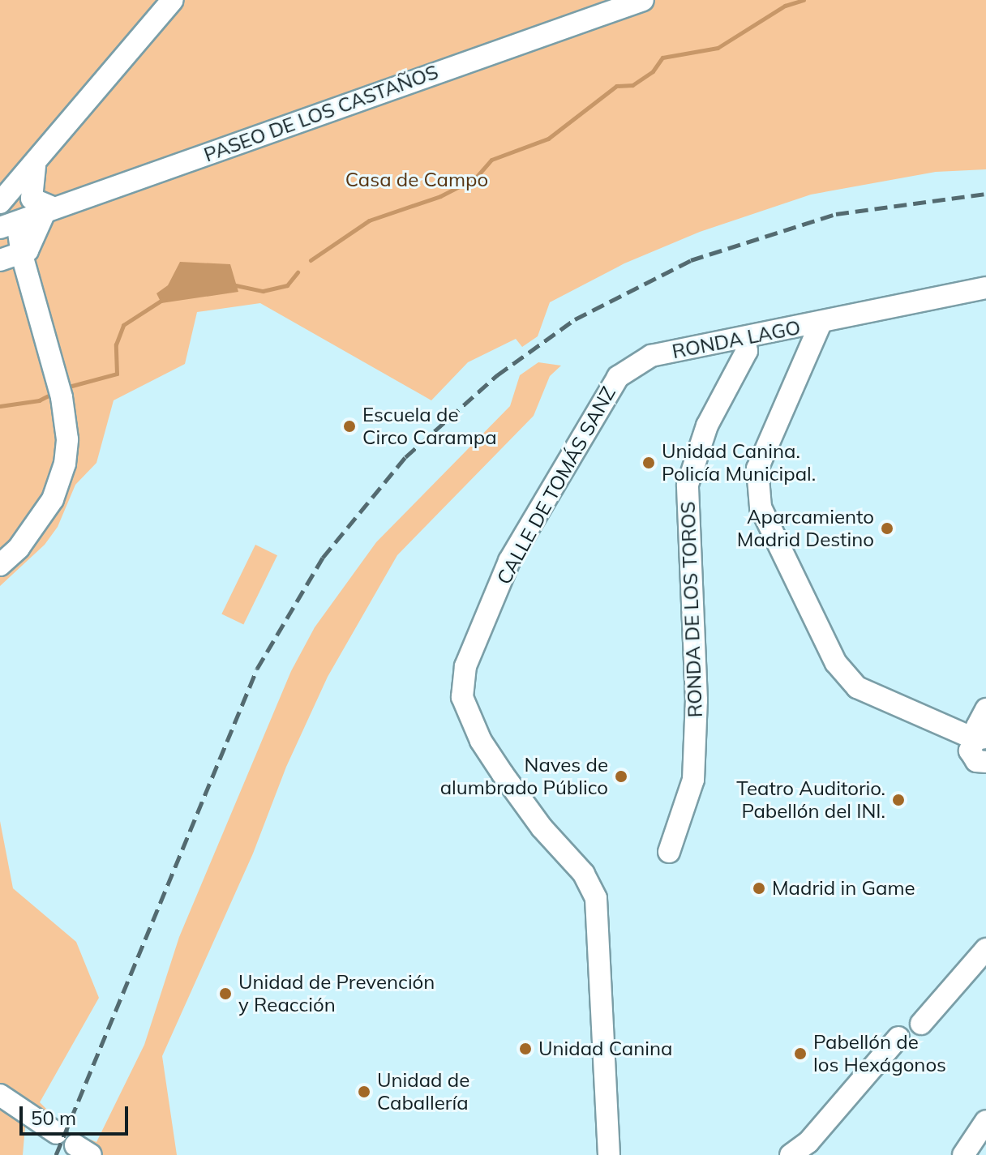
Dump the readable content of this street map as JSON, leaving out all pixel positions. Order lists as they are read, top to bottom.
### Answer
{
  "streets": {
    "street": [
      "PASEO DE LOS CASTAÑOS",
      "RONDA LAGO",
      "CALLE DE TOMÁS SANZ",
      "RONDA DE LOS TOROS"
    ]
  },
  "crossings": [
    ["RONDA LAGO", "CALLE DE TOMÁS SANZ"],
    ["RONDA LAGO", "RONDA DE LOS TOROS"]
  ],
  "parks": ["Casa de Campo"],
  "places": [
    "Escuela de Circo Carampa",
    "Unidad Canina. Policía Municipal.",
    "Aparcamiento Madrid Destino",
    "Naves de alumbrado Público",
    "Teatro Auditorio. Pabellón del INI.",
    "Madrid in Game",
    "Unidad de Prevención y Reacción",
    "Unidad Canina",
    "Pabellón de los Hexágonos",
    "Unidad de Caballería"
  ],
  "scale_bar": "50 m"
}
